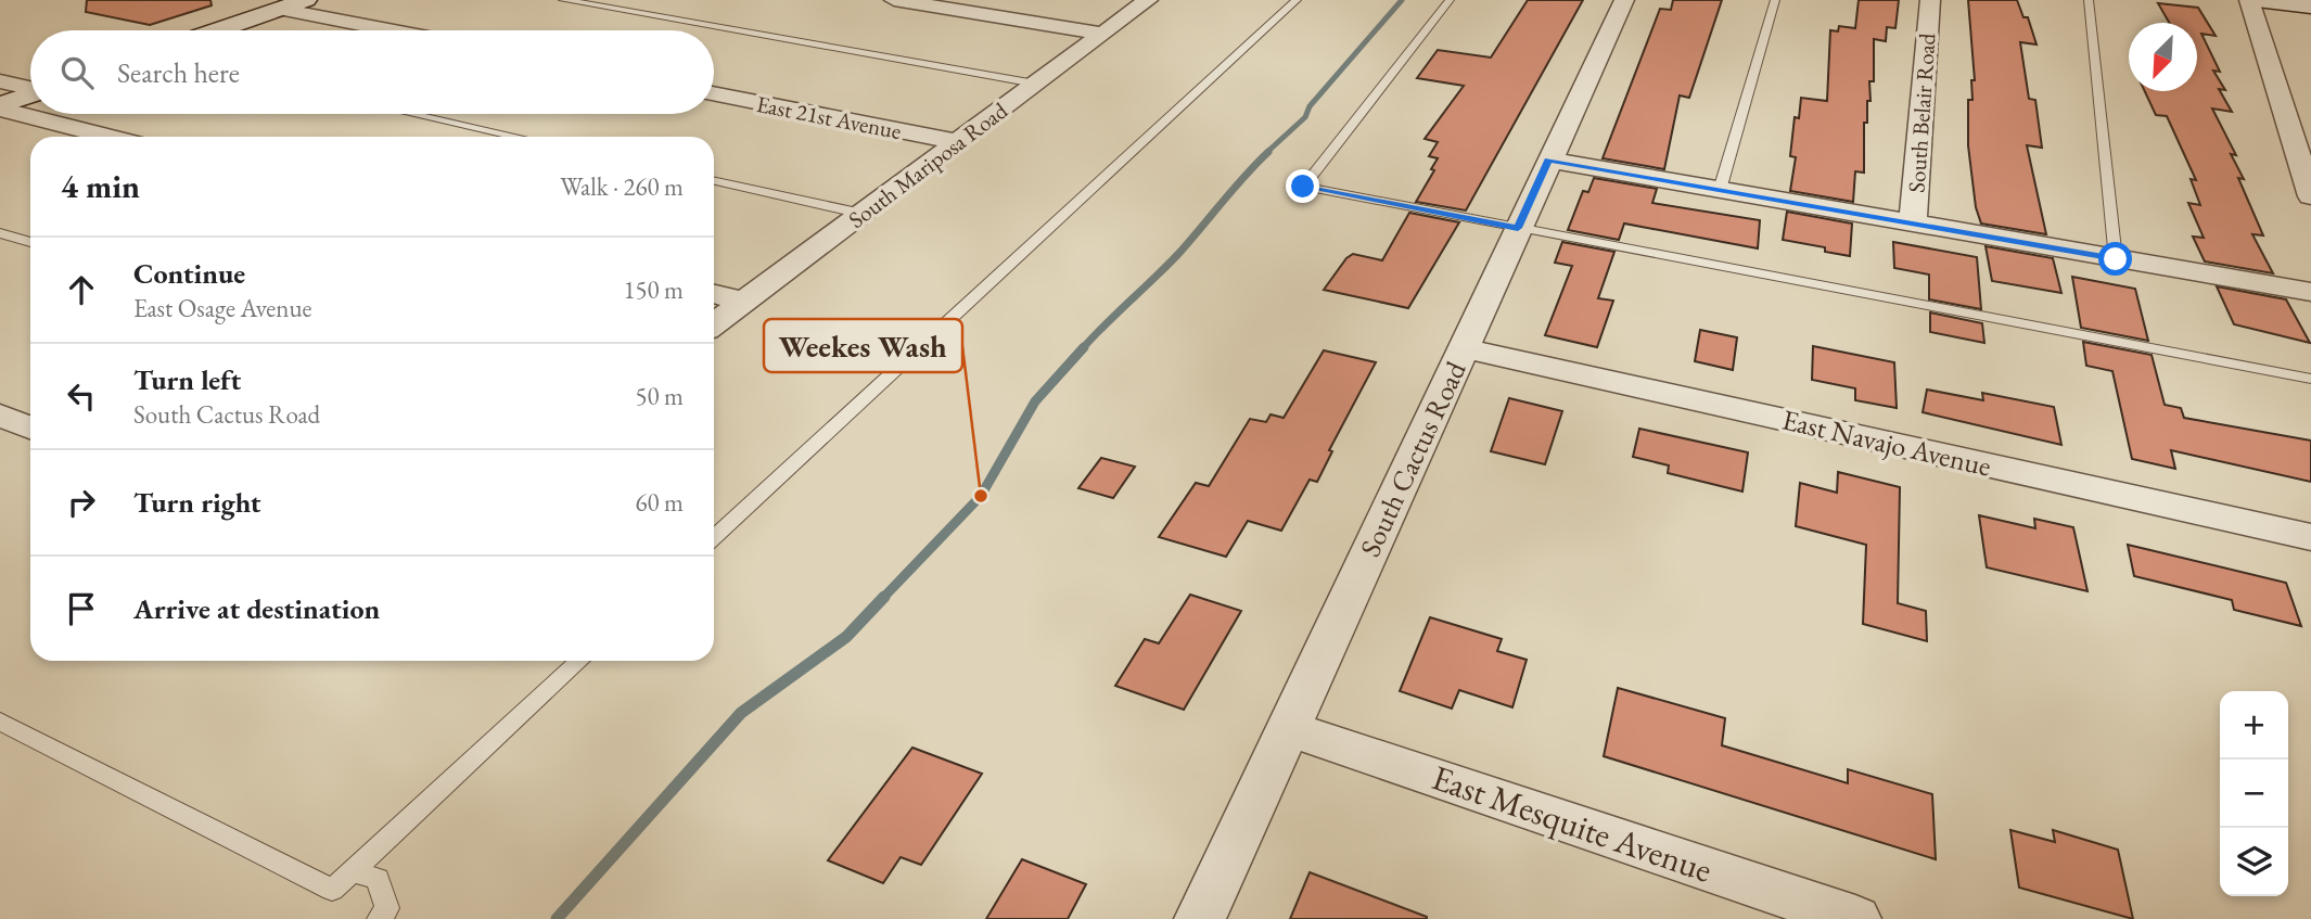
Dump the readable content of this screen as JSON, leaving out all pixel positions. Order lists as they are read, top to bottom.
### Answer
{
  "streets": {
    "street": [
      "South Belair Road",
      "East 21st Avenue",
      "South Mariposa Road",
      "East Navajo Avenue",
      "South Cactus Road",
      "East Mesquite Avenue"
    ]
  },
  "crossings": [
    ["East 21st Avenue", "South Mariposa Road"],
    ["East Navajo Avenue", "South Cactus Road"],
    ["South Cactus Road", "East Mesquite Avenue"]
  ],
  "places": ["Weekes Wash"],
  "north": "bottom left",
  "page": {
    "search": "Search here",
    "heading": ["4 min", "Walk · 260 m"],
    "list": [
      ["Continue", "East Osage Avenue", "150 m"],
      ["Turn left", "South Cactus Road", "50 m"],
      ["Turn right", "60 m"],
      "Arrive at destination"
    ],
    "map_buttons": ["+", "−"]
  }
}
